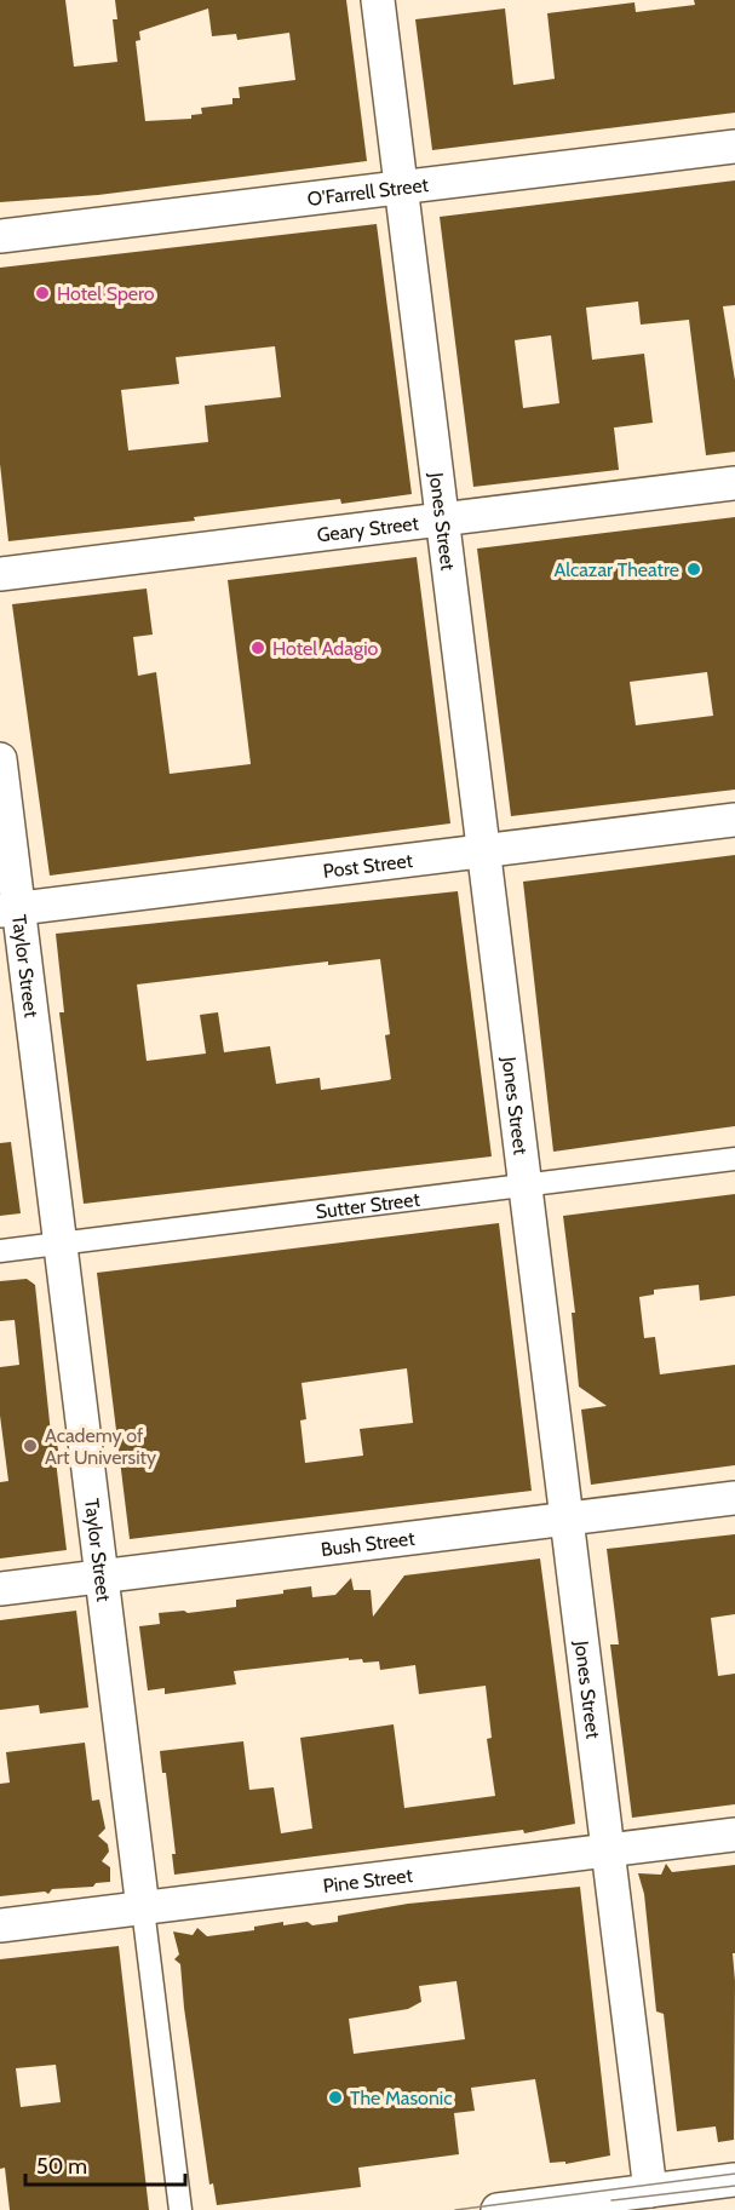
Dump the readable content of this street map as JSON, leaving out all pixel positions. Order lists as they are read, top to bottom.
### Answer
{
  "streets": {
    "main road": [
      "O'Farrell Street",
      "Jones Street",
      "Geary Street",
      "Post Street",
      "Taylor Street",
      "Bush Street",
      "Pine Street"
    ],
    "street": ["Sutter Street"]
  },
  "crossings": [
    ["O'Farrell Street", "Jones Street"],
    ["Jones Street", "Geary Street"],
    ["Jones Street", "Post Street"],
    ["Jones Street", "Sutter Street"],
    ["Jones Street", "Bush Street"],
    ["Jones Street", "Pine Street"],
    ["Post Street", "Taylor Street"],
    ["Taylor Street", "Sutter Street"],
    ["Taylor Street", "Bush Street"],
    ["Taylor Street", "Pine Street"]
  ],
  "places": [
    "Hotel Spero",
    "Alcazar Theatre",
    "Hotel Adagio",
    "Academy of Art University",
    "The Masonic"
  ],
  "scale_bar": "50 m"
}
